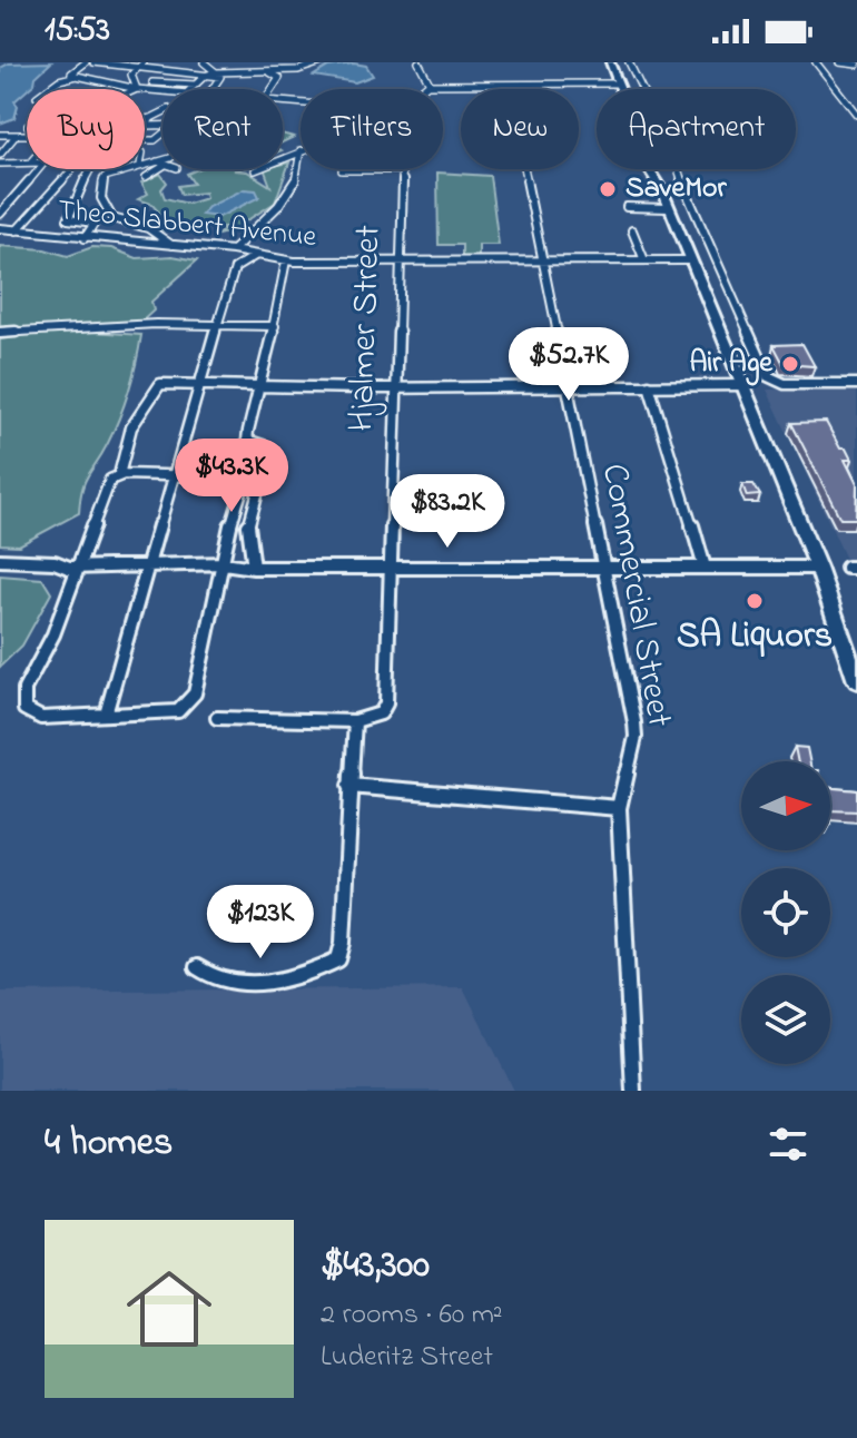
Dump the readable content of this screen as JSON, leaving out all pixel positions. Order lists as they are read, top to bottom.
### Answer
{
  "streets": {
    "street": ["Theo Slabbert Avenue", "Hjalmer Street", "Commercial Street"]
  },
  "crossings": [
    ["Theo Slabbert Avenue", "Hjalmer Street"],
    ["Theo Slabbert Avenue", "Commercial Street"]
  ],
  "places": ["SaveMor", "Air Age", "SA Liquors"],
  "north": "right",
  "page": {
    "status": "15:53",
    "chip": [
      "Buy",
      "Rent",
      "Filters",
      "New",
      "Apartment"
    ],
    "price": [
      "$52.7K",
      "$43.3K",
      "$83.2K",
      "$123K"
    ],
    "heading": "4 homes",
    "list": [
      {
        "name": "$43,300",
        "note": "2 rooms · 60 m² · Luderitz Street"
      }
    ]
  }
}
